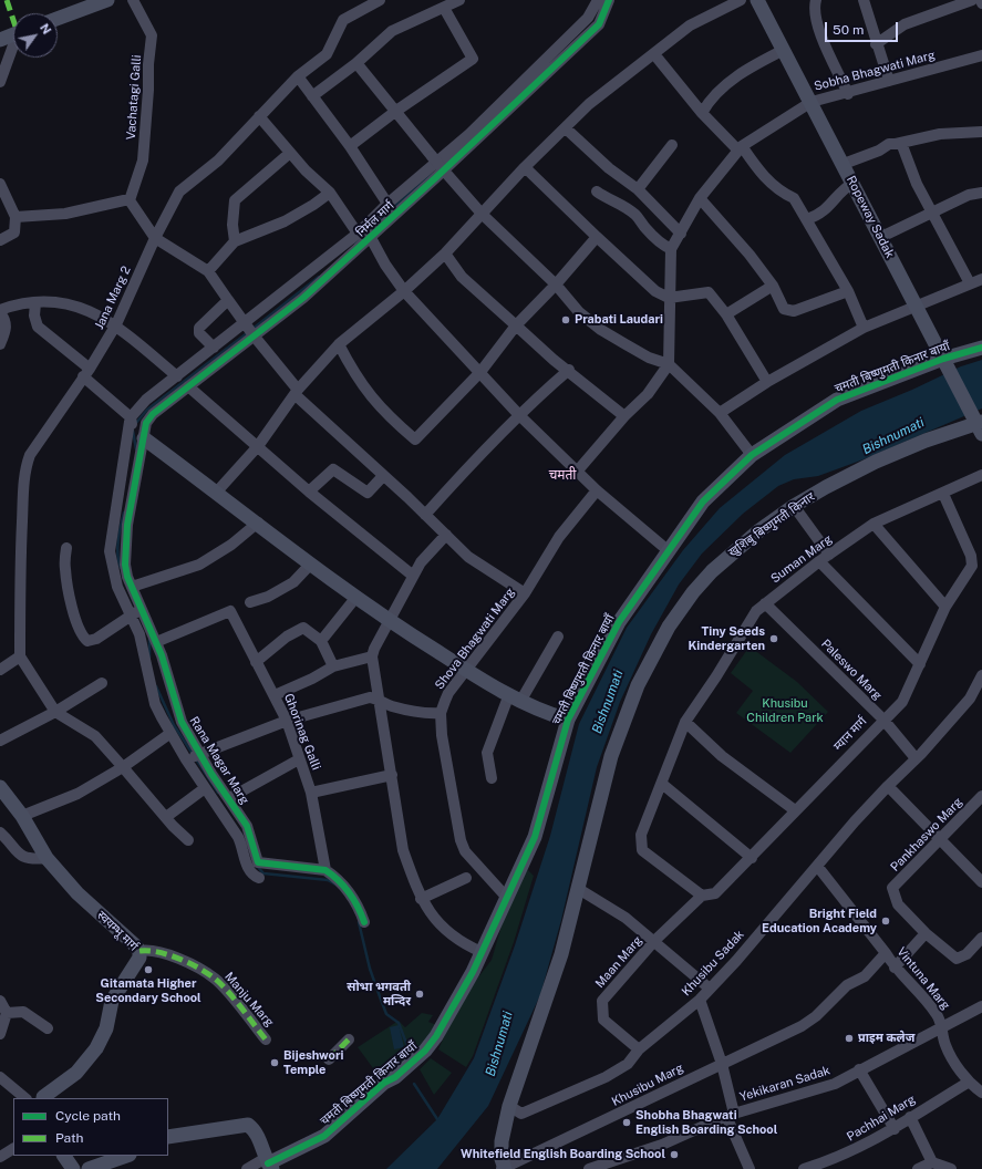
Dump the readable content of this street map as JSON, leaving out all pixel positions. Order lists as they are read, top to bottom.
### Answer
{
  "streets": {
    "main road": [
      "Ropeway Sadak",
      "चमती बिष्णुमती किनार बायाँ",
      "खुशिबु बिष्णुमती किनार",
      "स्वयम्भू मार्ग"
    ],
    "street": [
      "Sobha Bhagwati Marg",
      "Vachatagi Galli",
      "निर्मल मार्ग",
      "Jana Marg 2",
      "Suman Marg",
      "Shova Bhagwati Marg",
      "Paleswo Marg",
      "Ghorinag Galli",
      "म्यान मार्ग",
      "Rana Magar Marg",
      "Pankhaswo Marg",
      "Maan Marg",
      "Khusibu Sadak",
      "Vintuna Marg",
      "Manju Marg",
      "Yekikaran Sadak",
      "Khusibu Marg",
      "Pachhai Marg"
    ]
  },
  "crossings": [
    ["Sobha Bhagwati Marg", "Ropeway Sadak"],
    ["Ropeway Sadak", "चमती बिष्णुमती किनार बायाँ"],
    ["Ropeway Sadak", "खुशिबु बिष्णुमती किनार"],
    ["निर्मल मार्ग", "Rana Magar Marg"],
    ["चमती बिष्णुमती किनार बायाँ", "Shova Bhagwati Marg"],
    ["खुशिबु बिष्णुमती किनार", "Khusibu Sadak"],
    ["खुशिबु बिष्णुमती किनार", "Khusibu Marg"],
    ["Suman Marg", "Paleswo Marg"],
    ["Suman Marg", "म्यान मार्ग"],
    ["Suman Marg", "Maan Marg"],
    ["Paleswo Marg", "म्यान मार्ग"],
    ["Paleswo Marg", "Khusibu Sadak"],
    ["Ghorinag Galli", "Rana Magar Marg"],
    ["म्यान मार्ग", "Maan Marg"],
    ["स्वयम्भू मार्ग", "Manju Marg"],
    ["Maan Marg", "Khusibu Sadak"],
    ["Khusibu Sadak", "Vintuna Marg"],
    ["Vintuna Marg", "Yekikaran Sadak"],
    ["Vintuna Marg", "Khusibu Marg"]
  ],
  "districts": ["चमती"],
  "water": ["Bishnumati"],
  "parks": ["Khusibu Children Park"],
  "places": [
    "Prabati Laudari",
    "Tiny Seeds Kindergarten",
    "Bright Field Education Academy",
    "Gitamata Higher Secondary School",
    "सोभा भगवती मन्दिर",
    "प्राइम कलेज",
    "Bijeshwori Temple",
    "Shobha Bhagwati English Boarding School",
    "Whitefield English Boarding School"
  ],
  "legend": ["Cycle path", "Path"],
  "scale_bar": "50 m",
  "north": "top right"
}
